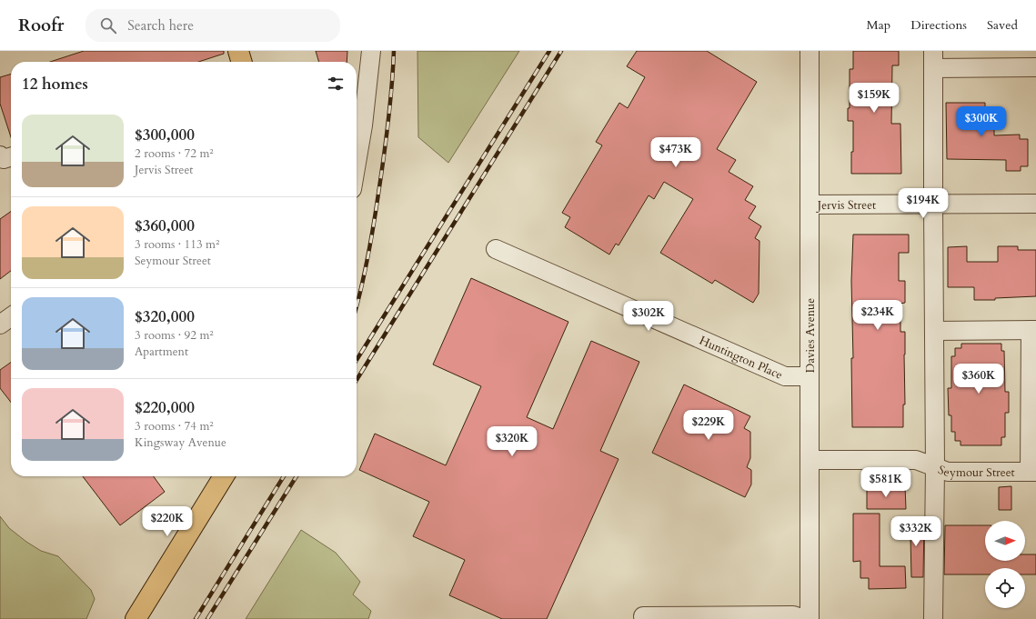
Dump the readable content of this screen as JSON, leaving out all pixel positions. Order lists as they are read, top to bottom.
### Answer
{
  "streets": {
    "street": [
      "Jervis Street",
      "Davies Avenue",
      "Huntington Place",
      "Seymour Street"
    ]
  },
  "crossings": [
    ["Jervis Street", "Davies Avenue"],
    ["Davies Avenue", "Huntington Place"],
    ["Davies Avenue", "Seymour Street"]
  ],
  "north": "right",
  "page": {
    "header": "Roofr",
    "search": "Search here",
    "nav": ["Map", "Directions", "Saved"],
    "heading": "12 homes",
    "price": [
      "$159K",
      "$300K",
      "$473K",
      "$194K",
      "$234K",
      "$302K",
      "$360K",
      "$229K",
      "$320K",
      "$581K",
      "$220K",
      "$332K"
    ],
    "list": [
      {
        "name": "$300,000",
        "note": "2 rooms · 72 m² · Jervis Street"
      },
      {
        "name": "$360,000",
        "note": "3 rooms · 113 m² · Seymour Street"
      },
      {
        "name": "$320,000",
        "note": "3 rooms · 92 m² · Apartment"
      },
      {
        "name": "$220,000",
        "note": "3 rooms · 74 m² · Kingsway Avenue"
      }
    ]
  }
}
